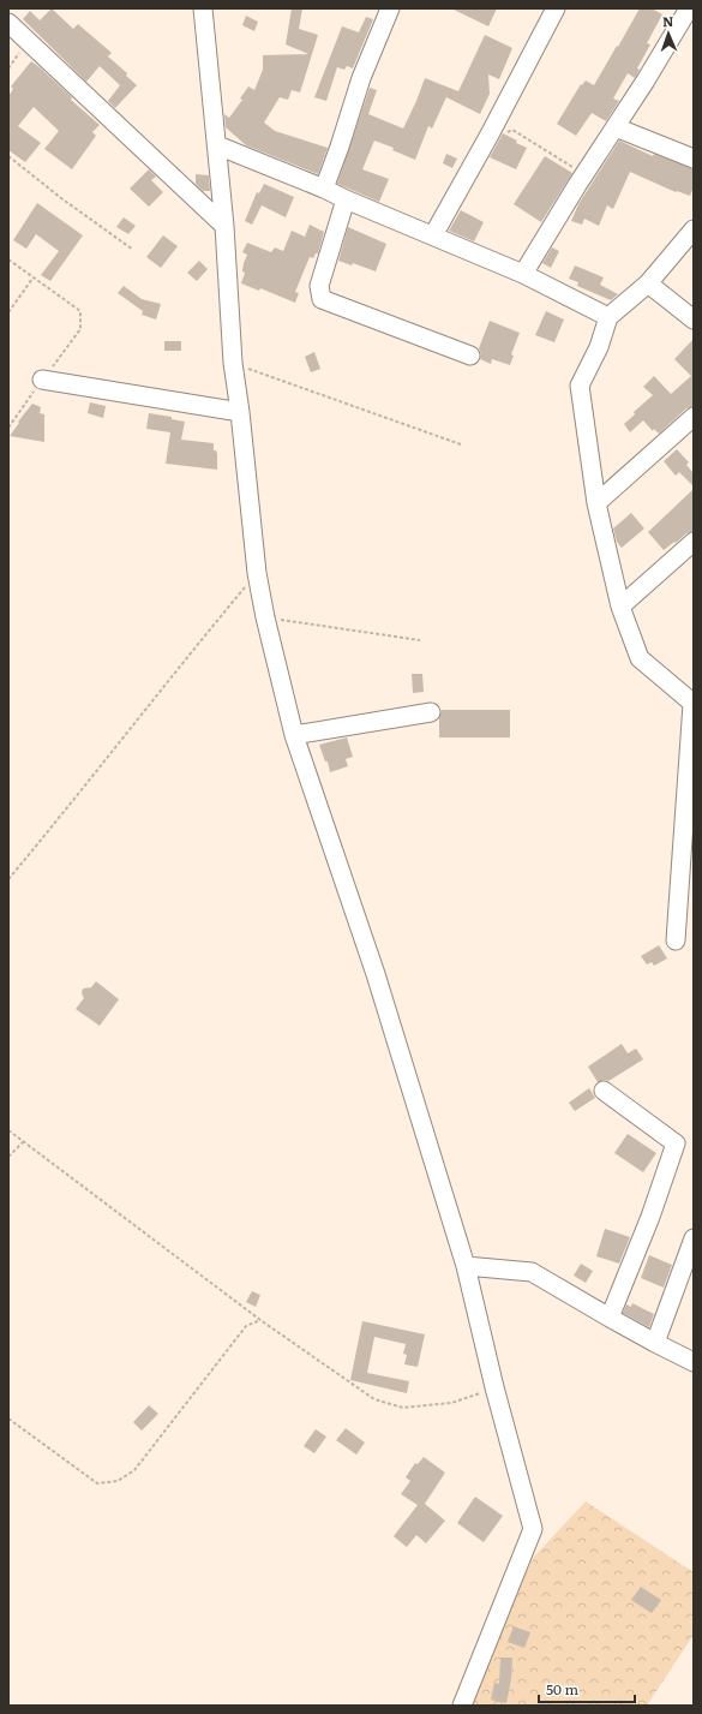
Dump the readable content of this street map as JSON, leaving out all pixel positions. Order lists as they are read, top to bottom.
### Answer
{
  "scale_bar": "50 m",
  "north": "top"
}
